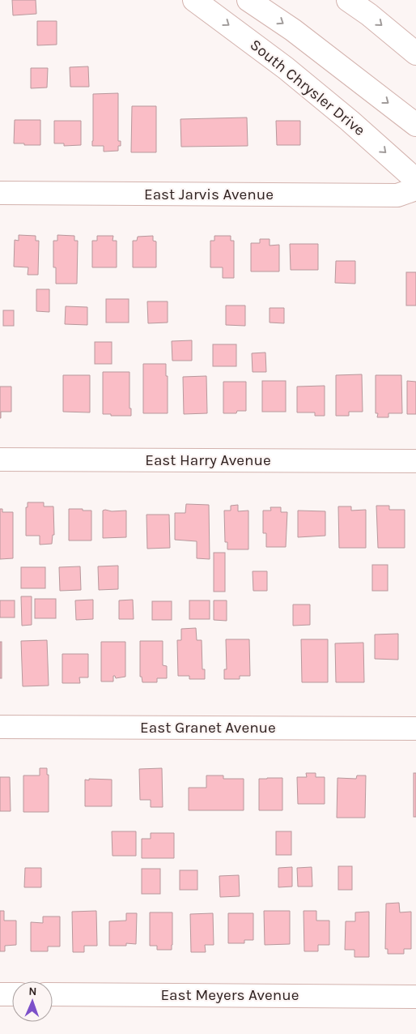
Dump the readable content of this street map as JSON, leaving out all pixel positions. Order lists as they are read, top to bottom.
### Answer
{
  "streets": {
    "main road": [
      "South Chrysler Drive",
      "East Jarvis Avenue",
      "East Harry Avenue",
      "East Granet Avenue",
      "East Meyers Avenue"
    ]
  },
  "north": "top"
}
